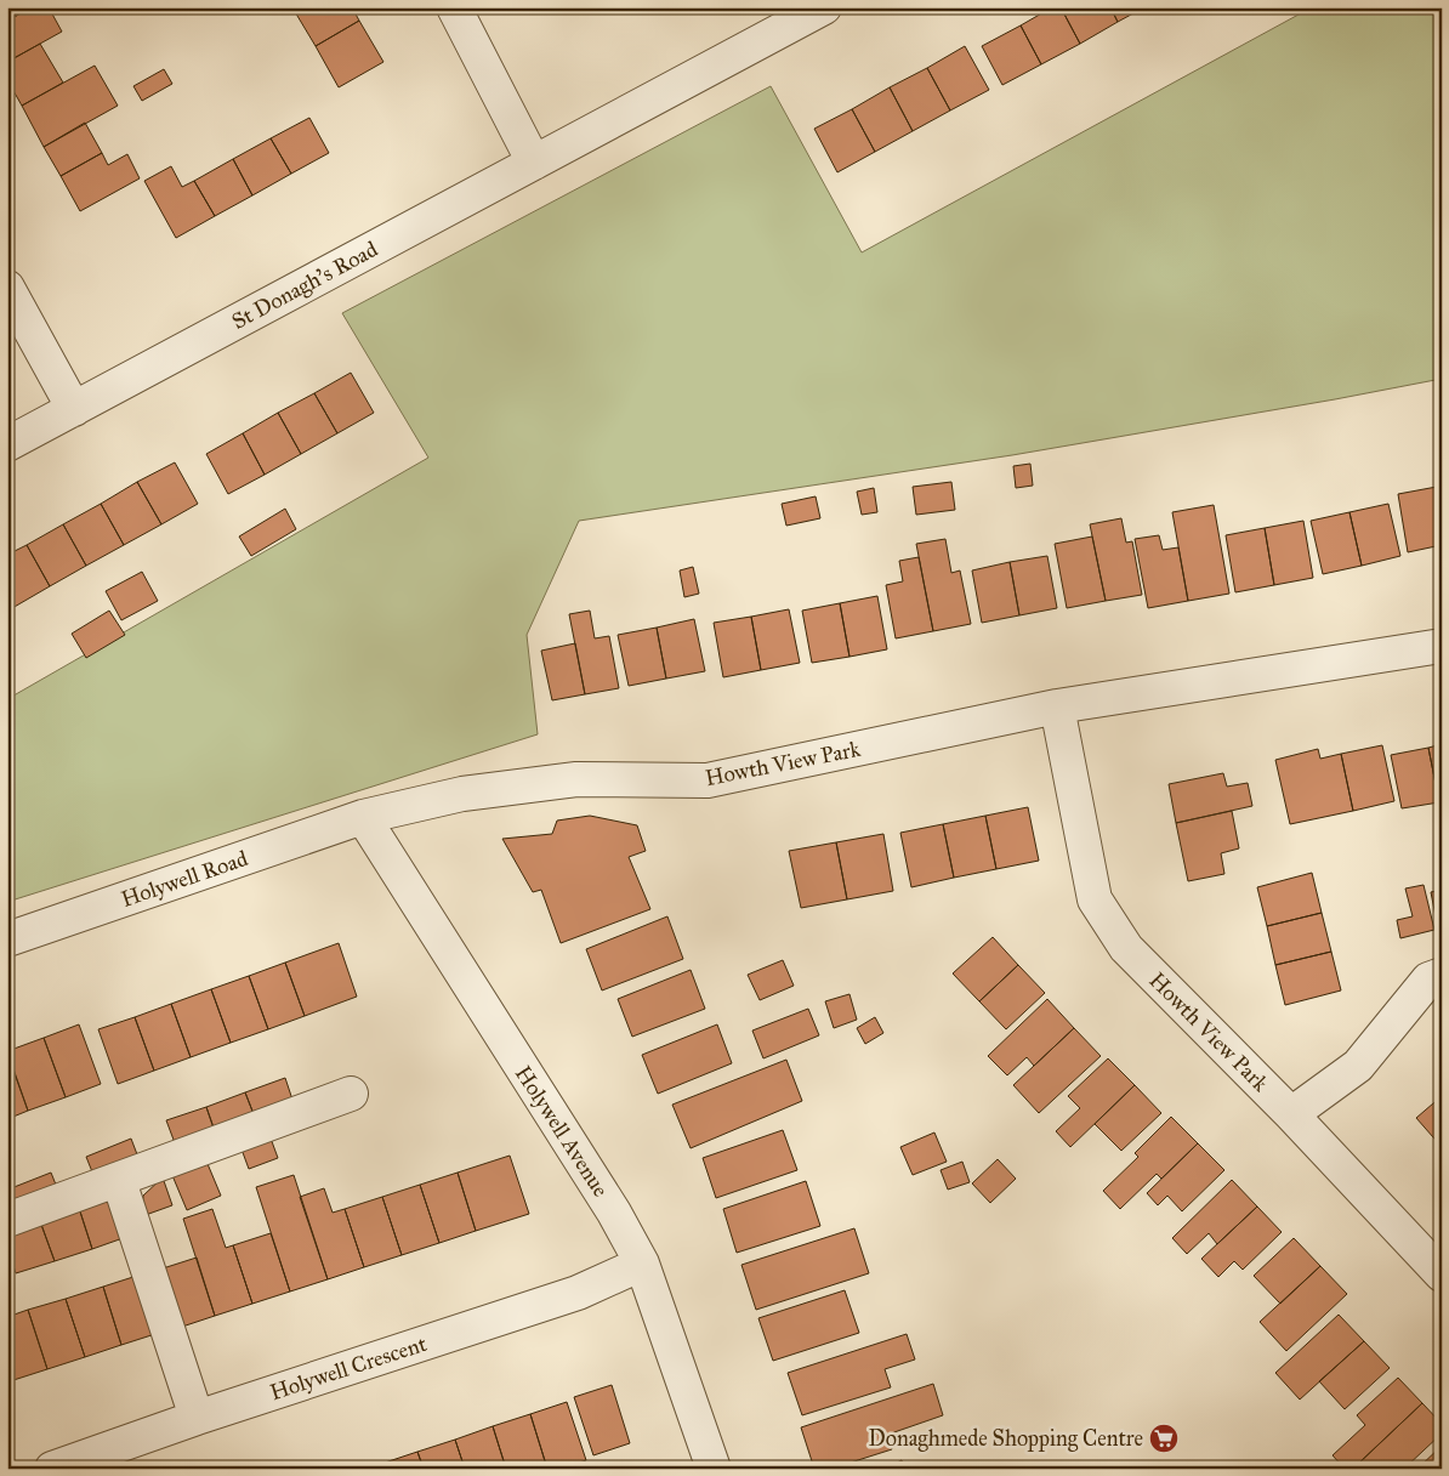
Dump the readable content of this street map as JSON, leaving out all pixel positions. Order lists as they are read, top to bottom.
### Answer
{
  "streets": {
    "street": [
      "St Donagh's Road",
      "Howth View Park",
      "Holywell Road",
      "Holywell Avenue",
      "Holywell Crescent"
    ]
  },
  "crossings": [
    ["Howth View Park", "Holywell Road"],
    ["Howth View Park", "Holywell Avenue"],
    ["Holywell Road", "Holywell Avenue"],
    ["Holywell Avenue", "Holywell Crescent"]
  ],
  "places": {
    "supermarket": ["Donaghmede Shopping Centre"]
  }
}
